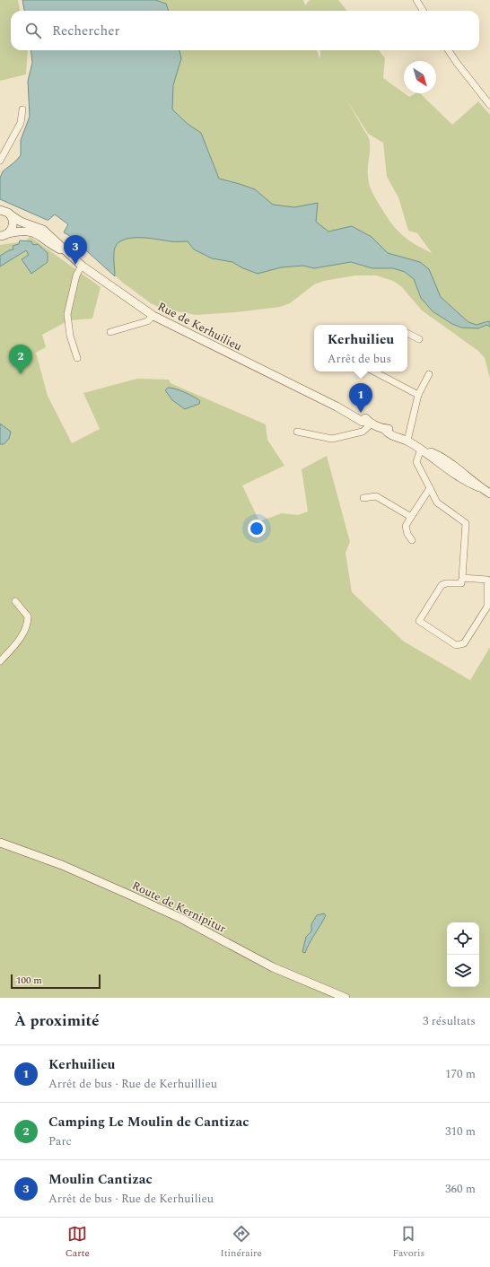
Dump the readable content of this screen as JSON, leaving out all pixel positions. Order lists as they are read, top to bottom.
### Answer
{
  "streets": {
    "main road": ["Rue de Kerhuilieu", "Route de Kernipitur"]
  },
  "scale_bar": "100 m",
  "north": "bottom right",
  "page": {
    "search": "Rechercher",
    "pins": ["3", "2", "1"],
    "popup": ["Kerhuilieu", "Arrêt de bus"],
    "scale": "100 m",
    "heading": ["À proximité", "3 résultats"],
    "list": [
      {
        "mark": "1",
        "name": "Kerhuilieu",
        "note": "Arrêt de bus · Rue de Kerhuillieu",
        "value": "170 m"
      },
      {
        "mark": "2",
        "name": "Camping Le Moulin de Cantizac",
        "note": "Parc",
        "value": "310 m"
      },
      {
        "mark": "3",
        "name": "Moulin Cantizac",
        "note": "Arrêt de bus · Rue de Kerhuilieu",
        "value": "360 m"
      }
    ],
    "nav": ["Carte", "Itinéraire", "Favoris"]
  }
}
